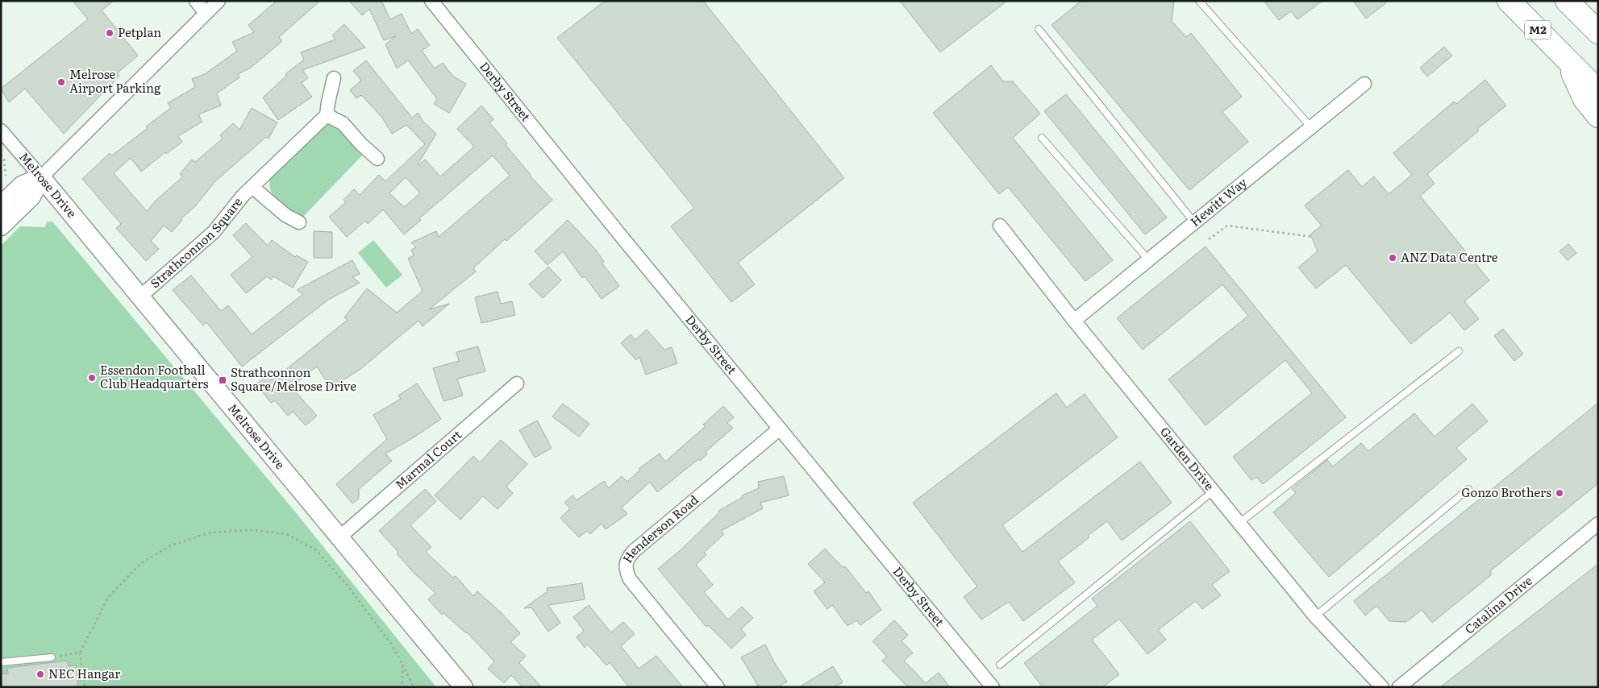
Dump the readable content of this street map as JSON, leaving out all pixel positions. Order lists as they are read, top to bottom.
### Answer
{
  "streets": {
    "highway": ["M2"],
    "street": [
      "Derby Street",
      "Melrose Drive",
      "Hewitt Way",
      "Strathconnon Square",
      "Garden Drive",
      "Marmal Court",
      "Henderson Road",
      "Catalina Drive"
    ]
  },
  "crossings": [
    ["Derby Street", "Henderson Road"],
    ["Melrose Drive", "Strathconnon Square"],
    ["Melrose Drive", "Marmal Court"],
    ["Hewitt Way", "Garden Drive"]
  ],
  "places": {
    "other": [
      "Petplan",
      "Melrose Airport Parking",
      "ANZ Data Centre",
      "Essendon Football Club Headquarters",
      "Gonzo Brothers",
      "NEC Hangar"
    ],
    "transit": ["Strathconnon Square/Melrose Drive"]
  }
}
